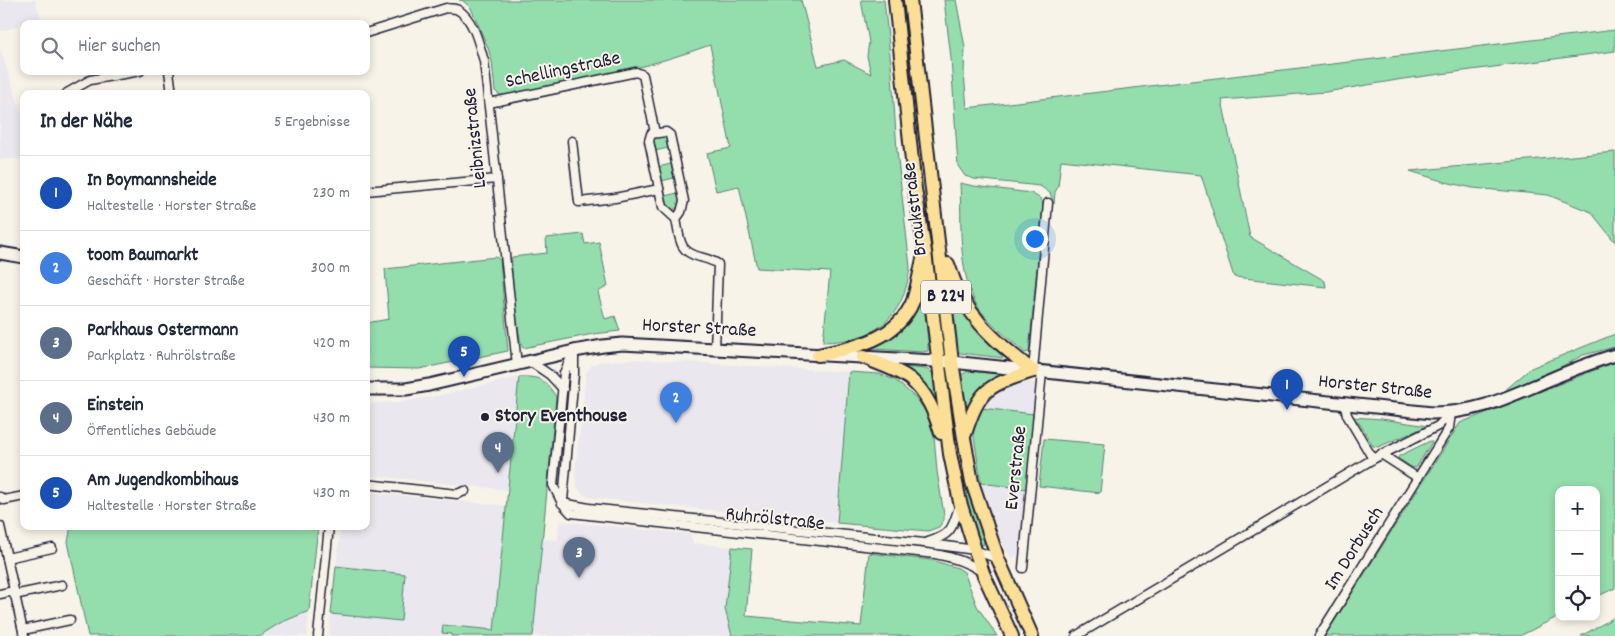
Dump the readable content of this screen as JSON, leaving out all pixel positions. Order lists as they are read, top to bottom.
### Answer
{
  "streets": {
    "main road": ["Braukstraße", "B 224", "Horster Straße"],
    "street": [
      "Schellingstraße",
      "Leibnizstraße",
      "Everstraße",
      "Ruhrölstraße",
      "Im Dorbusch"
    ]
  },
  "crossings": [
    ["Schellingstraße", "Leibnizstraße"],
    ["Leibnizstraße", "Horster Straße"],
    ["Braukstraße", "Horster Straße"],
    ["Braukstraße", "Ruhrölstraße"],
    ["Horster Straße", "Everstraße"],
    ["Horster Straße", "Im Dorbusch"]
  ],
  "places": ["Story Eventhouse"],
  "page": {
    "search": "Hier suchen",
    "heading": ["In der Nähe", "5 Ergebnisse"],
    "list": [
      {
        "mark": "1",
        "name": "In Boymannsheide",
        "note": "Haltestelle · Horster Straße",
        "value": "230 m"
      },
      {
        "mark": "2",
        "name": "toom Baumarkt",
        "note": "Geschäft · Horster Straße",
        "value": "300 m"
      },
      {
        "mark": "3",
        "name": "Parkhaus Ostermann",
        "note": "Parkplatz · Ruhrölstraße",
        "value": "420 m"
      },
      {
        "mark": "4",
        "name": "Einstein",
        "note": "Öffentliches Gebäude",
        "value": "430 m"
      },
      {
        "mark": "5",
        "name": "Am Jugendkombihaus",
        "note": "Haltestelle · Horster Straße",
        "value": "430 m"
      }
    ],
    "pins": [
      "5",
      "1",
      "2",
      "4",
      "3"
    ],
    "map_buttons": ["+", "−"]
  }
}
